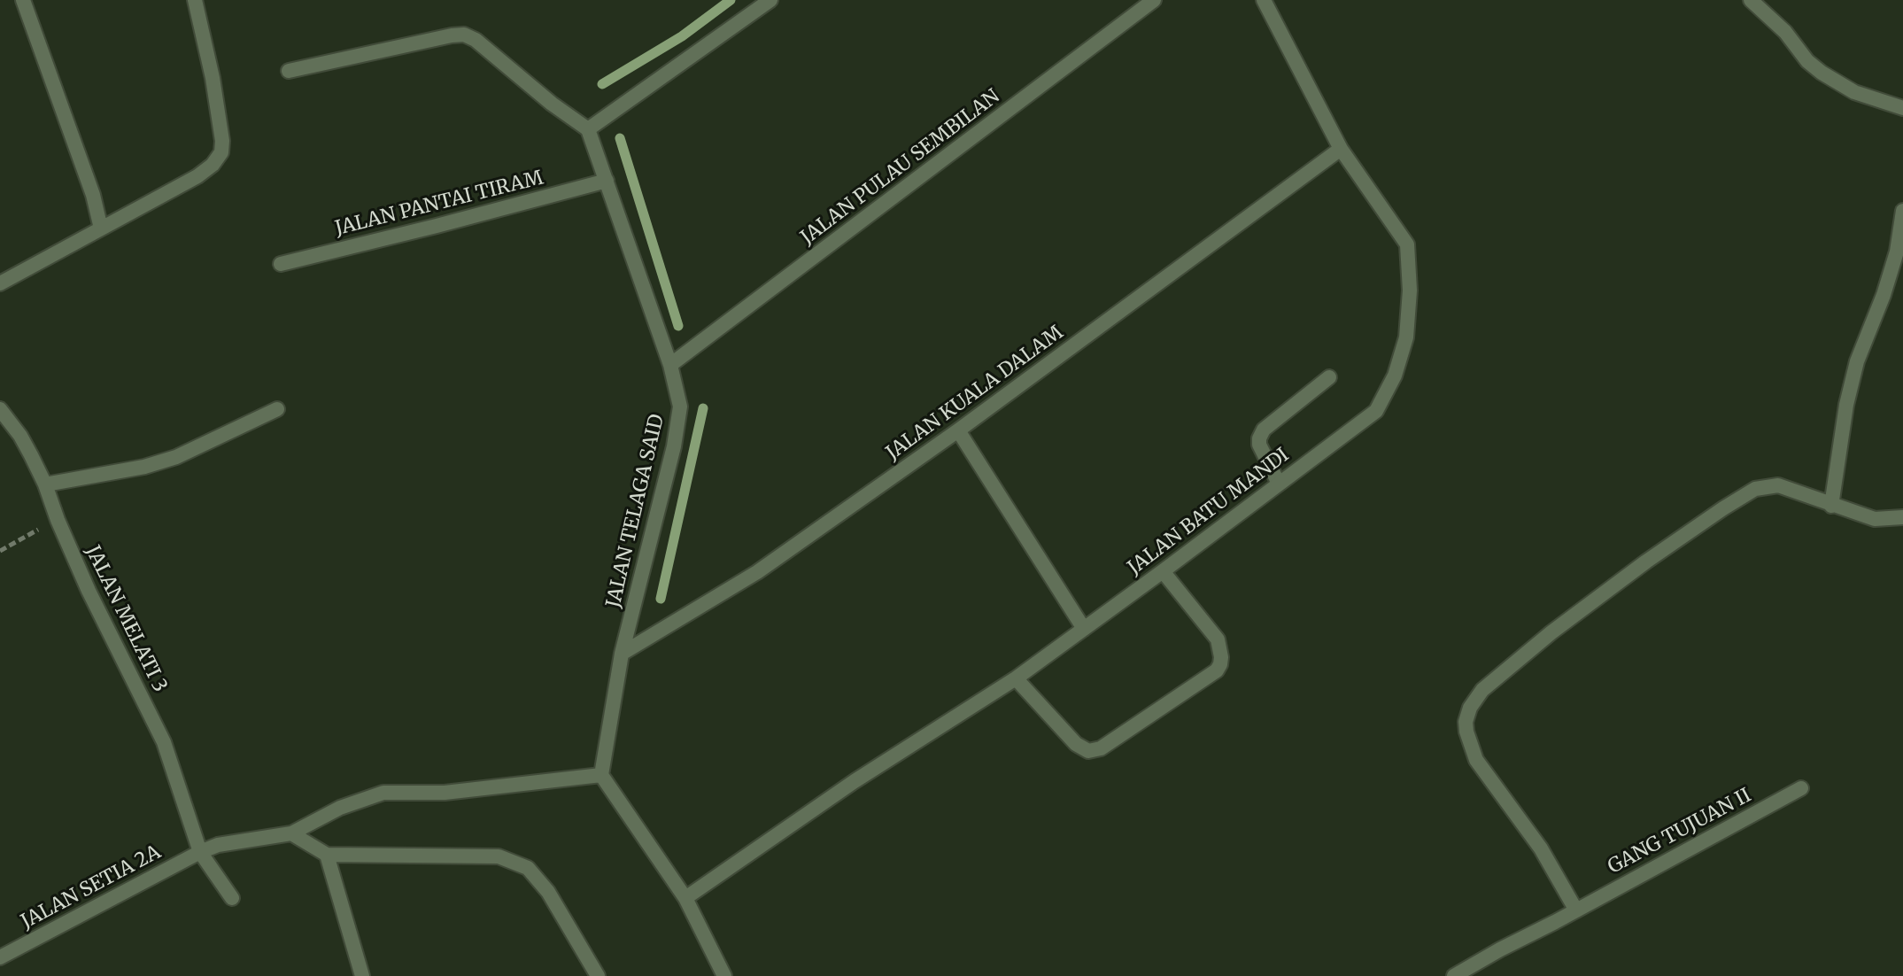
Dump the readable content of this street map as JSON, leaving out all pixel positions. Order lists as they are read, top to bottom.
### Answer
{
  "streets": {
    "street": [
      "JALAN PULAU SEMBILAN",
      "JALAN PANTAI TIRAM",
      "JALAN KUALA DALAM",
      "JALAN TELAGA SAID",
      "JALAN BATU MANDI",
      "JALAN MELATI 3",
      "GANG TUJUAN II",
      "JALAN SETIA 2A"
    ]
  },
  "crossings": [
    ["JALAN PULAU SEMBILAN", "JALAN TELAGA SAID"],
    ["JALAN PANTAI TIRAM", "JALAN TELAGA SAID"],
    ["JALAN KUALA DALAM", "JALAN TELAGA SAID"],
    ["JALAN KUALA DALAM", "JALAN BATU MANDI"],
    ["JALAN MELATI 3", "JALAN SETIA 2A"]
  ]
}
